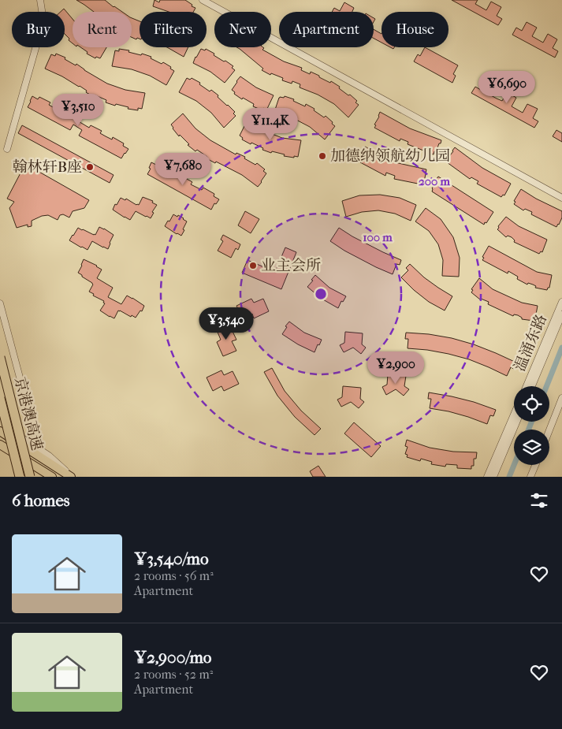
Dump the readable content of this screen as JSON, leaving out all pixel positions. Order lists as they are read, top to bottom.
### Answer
{
  "streets": {
    "highway": ["京港澳高速"],
    "street": ["温涌东路"]
  },
  "places": ["加德纳领航幼儿园", "翰林轩B座", "业主会所"],
  "page": {
    "chip": [
      "Buy",
      "Rent",
      "Filters",
      "New",
      "Apartment",
      "House"
    ],
    "price": [
      "¥6,690",
      "¥3,510",
      "¥11.4K",
      "¥7,680",
      "¥3,540",
      "¥2,900"
    ],
    "heading": "6 homes",
    "list": [
      {
        "name": "¥3,540/mo",
        "note": "2 rooms · 56 m² · Apartment"
      },
      {
        "name": "¥2,900/mo",
        "note": "2 rooms · 52 m² · Apartment"
      }
    ]
  },
  "rings": ["200 m", "100 m"]
}
